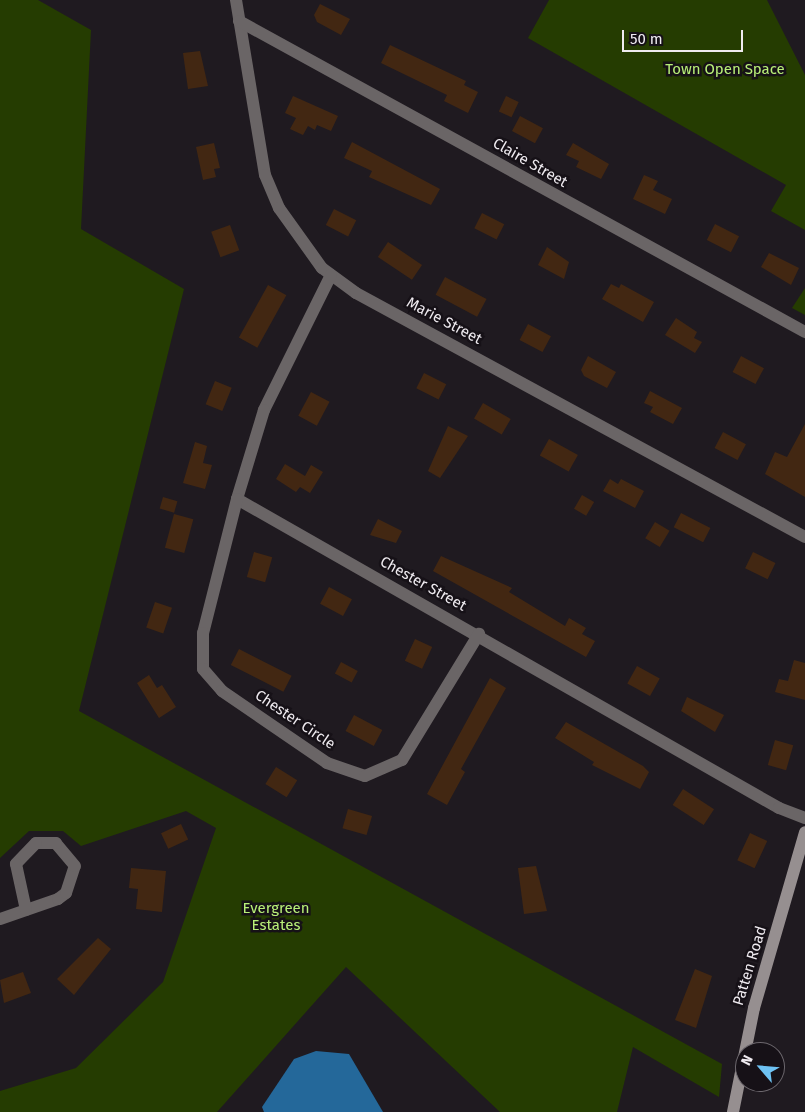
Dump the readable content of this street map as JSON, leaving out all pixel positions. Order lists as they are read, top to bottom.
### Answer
{
  "streets": {
    "street": [
      "Claire Street",
      "Marie Street",
      "Chester Street",
      "Chester Circle",
      "Patten Road"
    ]
  },
  "crossings": [
    ["Claire Street", "Marie Street"],
    ["Chester Street", "Chester Circle"]
  ],
  "parks": ["Town Open Space", "Evergreen Estates"],
  "scale_bar": "50 m",
  "north": "top left"
}
